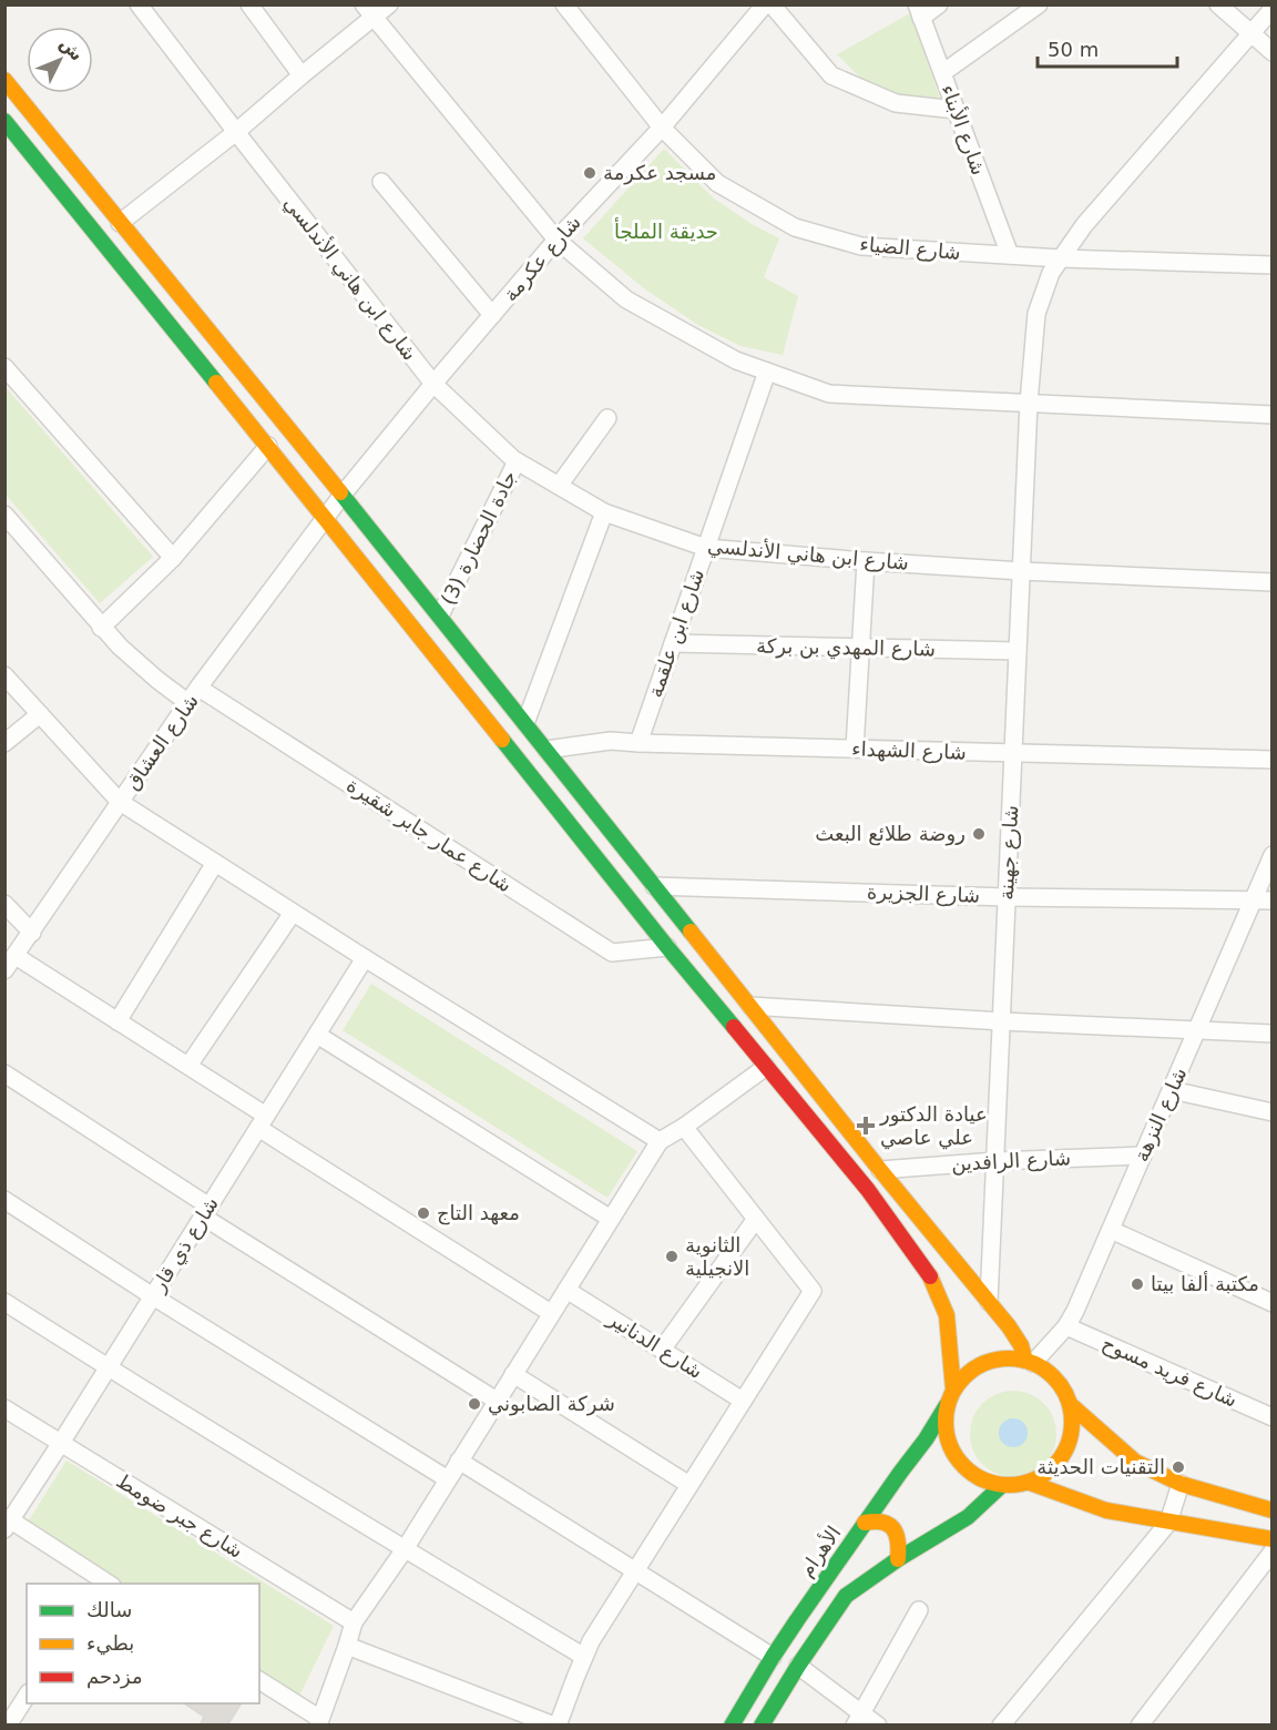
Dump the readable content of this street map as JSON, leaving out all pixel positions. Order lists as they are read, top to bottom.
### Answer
{
  "streets": {
    "main road": ["الأهرام"],
    "street": [
      "شارع الأبناء",
      "شارع الضياء",
      "شارع عكرمة",
      "شارع ابن هاني الأندلسي",
      "جادة الحضارة (3)",
      "شارع ابن علقمة",
      "شارع المهدي بن بركة",
      "شارع العشاق",
      "شارع الشهداء",
      "شارع عمار جابر شقيرة",
      "شارع جهينة",
      "شارع الجزيرة",
      "شارع النزهة",
      "شارع الرافدين",
      "شارع ذي قار",
      "شارع الدنانير",
      "شارع فريد مسوح",
      "شارع جبر ضومط"
    ]
  },
  "crossings": [
    ["شارع الأبناء", "شارع الضياء"],
    ["شارع الضياء", "شارع عكرمة"],
    ["شارع الضياء", "شارع جهينة"],
    ["شارع عكرمة", "شارع ابن هاني الأندلسي"],
    ["شارع عكرمة", "شارع العشاق"],
    ["شارع ابن هاني الأندلسي", "جادة الحضارة (3)"],
    ["شارع ابن هاني الأندلسي", "شارع ابن علقمة"],
    ["شارع ابن هاني الأندلسي", "شارع جهينة"],
    ["شارع ابن علقمة", "شارع المهدي بن بركة"],
    ["شارع ابن علقمة", "شارع الشهداء"],
    ["شارع المهدي بن بركة", "شارع جهينة"],
    ["شارع العشاق", "شارع عمار جابر شقيرة"],
    ["شارع الشهداء", "شارع جهينة"],
    ["شارع جهينة", "شارع الجزيرة"],
    ["شارع جهينة", "شارع الرافدين"],
    ["شارع الجزيرة", "شارع النزهة"],
    ["شارع النزهة", "شارع الرافدين"],
    ["شارع النزهة", "شارع فريد مسوح"],
    ["شارع النزهة", "الأهرام"],
    ["شارع ذي قار", "شارع جبر ضومط"]
  ],
  "parks": ["حديقة الملجأ"],
  "places": {
    "other": [
      "مسجد عكرمة",
      "روضة طلائع البعث",
      "معهد التاج",
      "الثانوية الانجيلية",
      "مكتبة ألفا بيتا",
      "شركة الصابوني",
      "التقنيات الحديثة"
    ],
    "health": ["عيادة الدكتور علي عاصي"]
  },
  "legend": ["سالك", "بطيء", "مزدحم"],
  "scale_bar": "50 m",
  "north": "top right"
}
